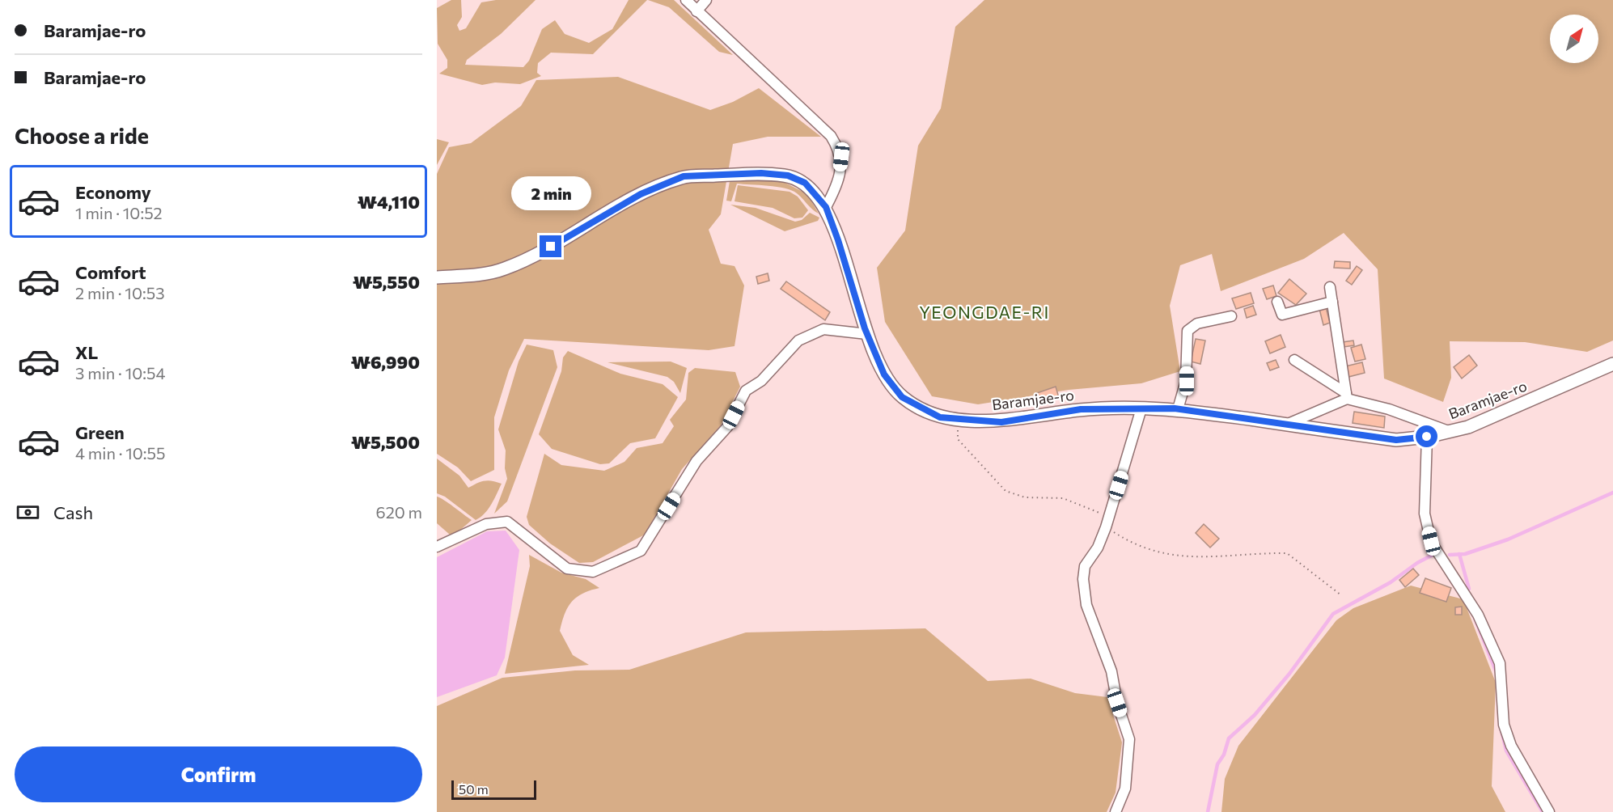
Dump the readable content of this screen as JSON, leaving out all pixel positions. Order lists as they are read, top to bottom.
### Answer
{
  "streets": {
    "street": ["Baramjae-ro"]
  },
  "districts": ["YEONGDAE-RI"],
  "scale_bar": "50 m",
  "north": "top right",
  "page": {
    "banner": ["Baramjae-ro", "Baramjae-ro"],
    "heading": "Choose a ride",
    "list": [
      {
        "name": "Economy",
        "note": "1 min · 10:52",
        "value": "₩4,110"
      },
      {
        "name": "Comfort",
        "note": "2 min · 10:53",
        "value": "₩5,550"
      },
      {
        "name": "XL",
        "note": "3 min · 10:54",
        "value": "₩6,990"
      },
      {
        "name": "Green",
        "note": "4 min · 10:55",
        "value": "₩5,500"
      }
    ],
    "bubble": "2 min",
    "pay": ["Cash", "620 m"],
    "buttons": "Confirm",
    "scale": "50 m"
  }
}
